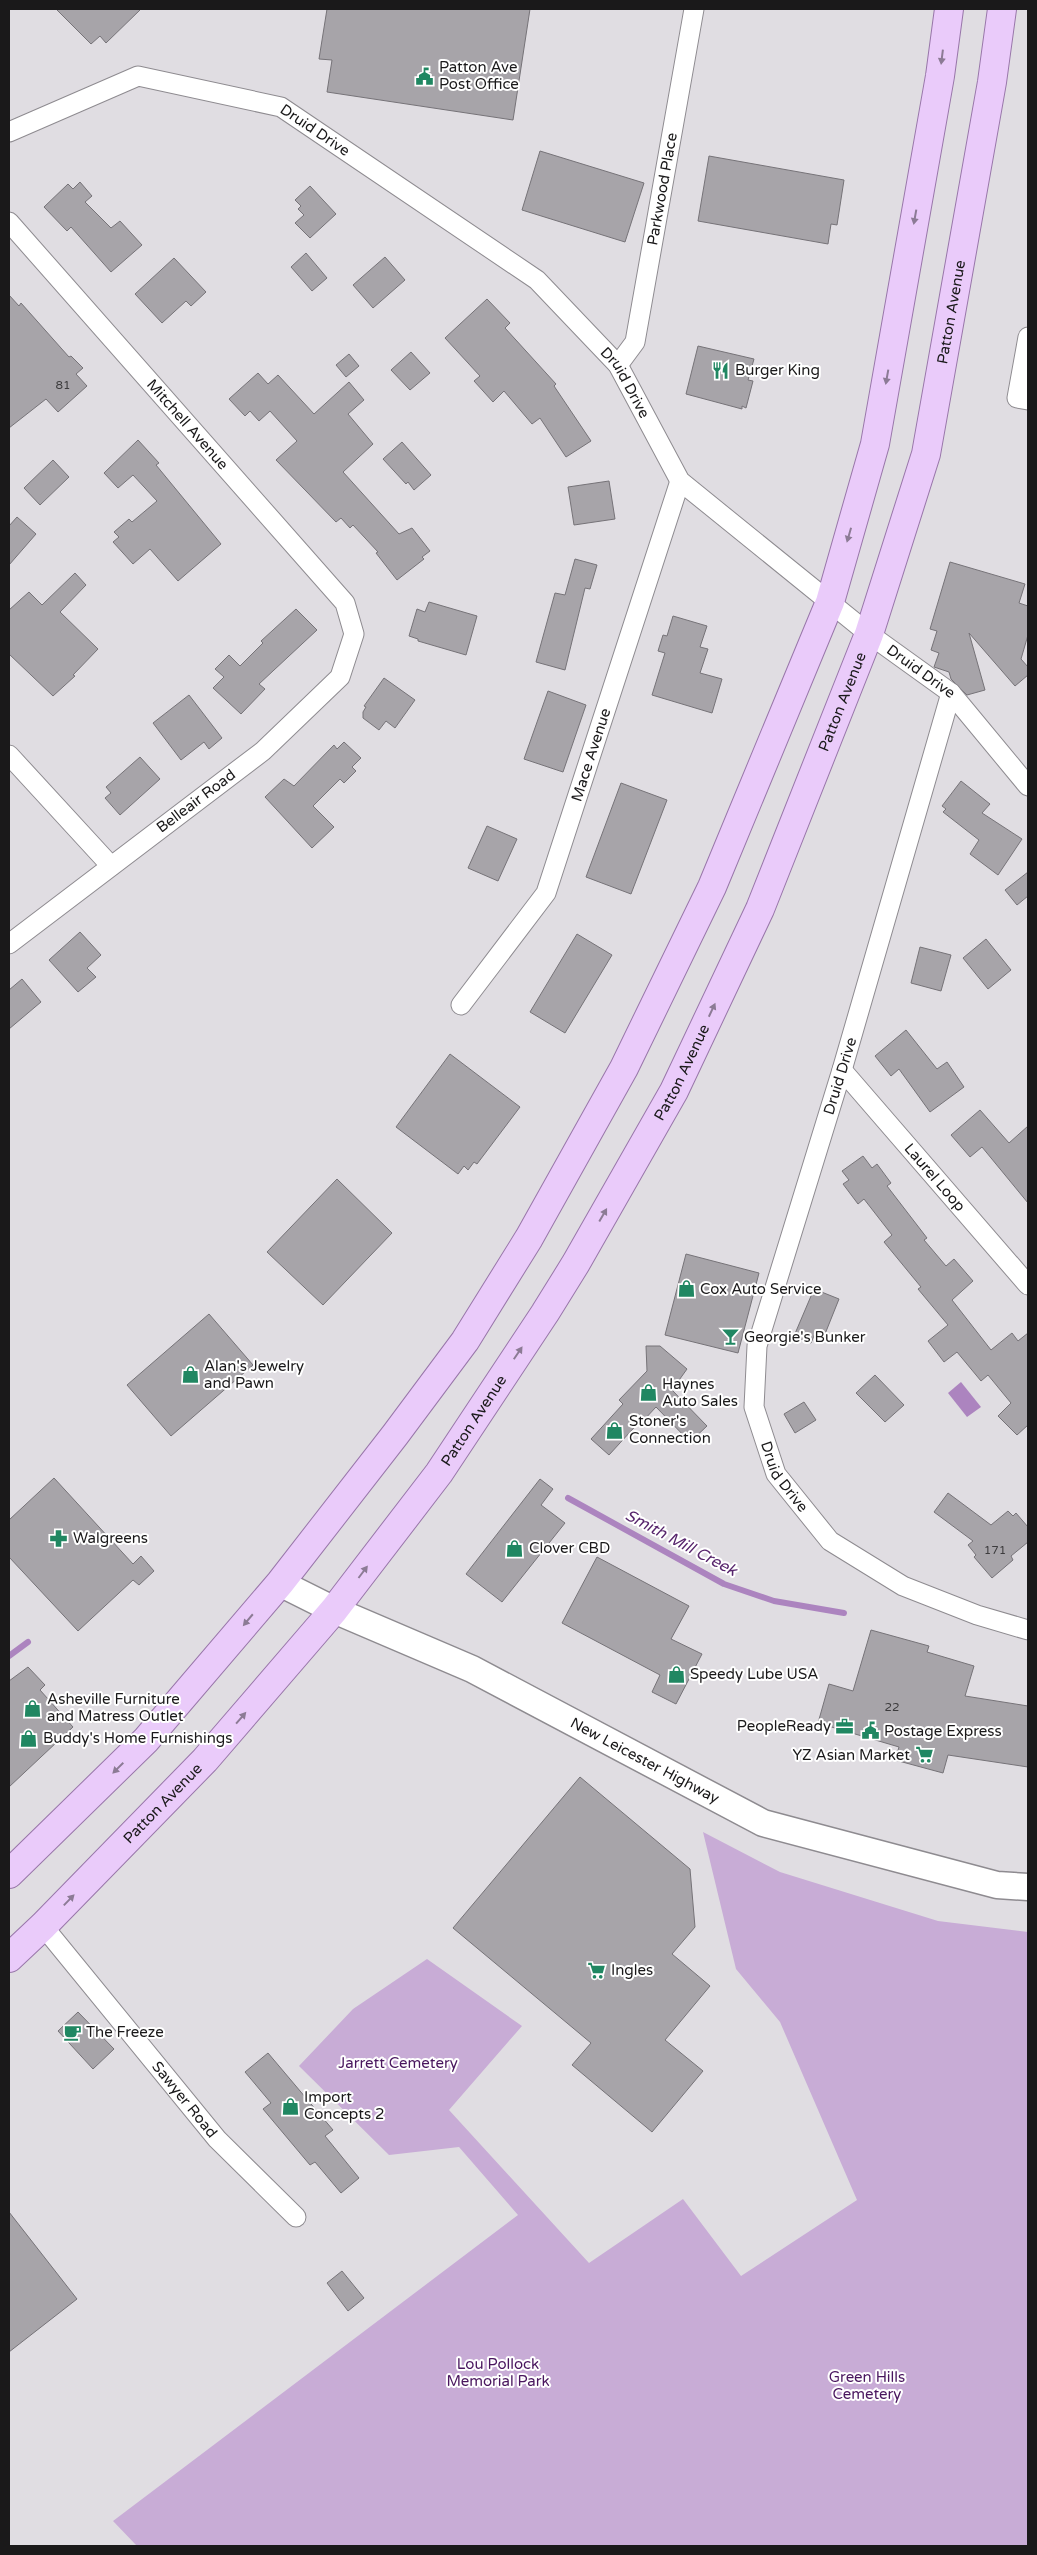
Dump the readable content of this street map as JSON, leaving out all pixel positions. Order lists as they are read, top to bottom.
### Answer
{
  "streets": {
    "main road": ["Patton Avenue", "New Leicester Highway"],
    "street": [
      "Druid Drive",
      "Parkwood Place",
      "Mitchell Avenue",
      "Mace Avenue",
      "Belleair Road",
      "Laurel Loop",
      "Sawyer Road"
    ]
  },
  "crossings": [
    ["Druid Drive", "Parkwood Place"],
    ["Druid Drive", "Patton Avenue"],
    ["Druid Drive", "Mace Avenue"],
    ["Druid Drive", "Laurel Loop"],
    ["Patton Avenue", "New Leicester Highway"],
    ["Patton Avenue", "Sawyer Road"],
    ["Mitchell Avenue", "Belleair Road"]
  ],
  "water": ["Smith Mill Creek"],
  "parks": ["Jarrett Cemetery", "Lou Pollock Memorial Park", "Green Hills Cemetery"],
  "places": {
    "public building": ["Patton Ave Post Office", "Postage Express"],
    "restaurant": ["Burger King"],
    "shop": [
      "Cox Auto Service",
      "Alan's Jewelry and Pawn",
      "Haynes Auto Sales",
      "Stoner's Connection",
      "Clover CBD",
      "Speedy Lube USA",
      "Asheville Furniture and Matress Outlet",
      "Buddy's Home Furnishings",
      "Import Concepts 2"
    ],
    "bar": ["Georgie's Bunker"],
    "pharmacy": ["Walgreens"],
    "office": ["PeopleReady"],
    "supermarket": ["YZ Asian Market", "Ingles"],
    "cafe": ["The Freeze"]
  },
  "house_numbers": ["81", "171", "22"]
}
